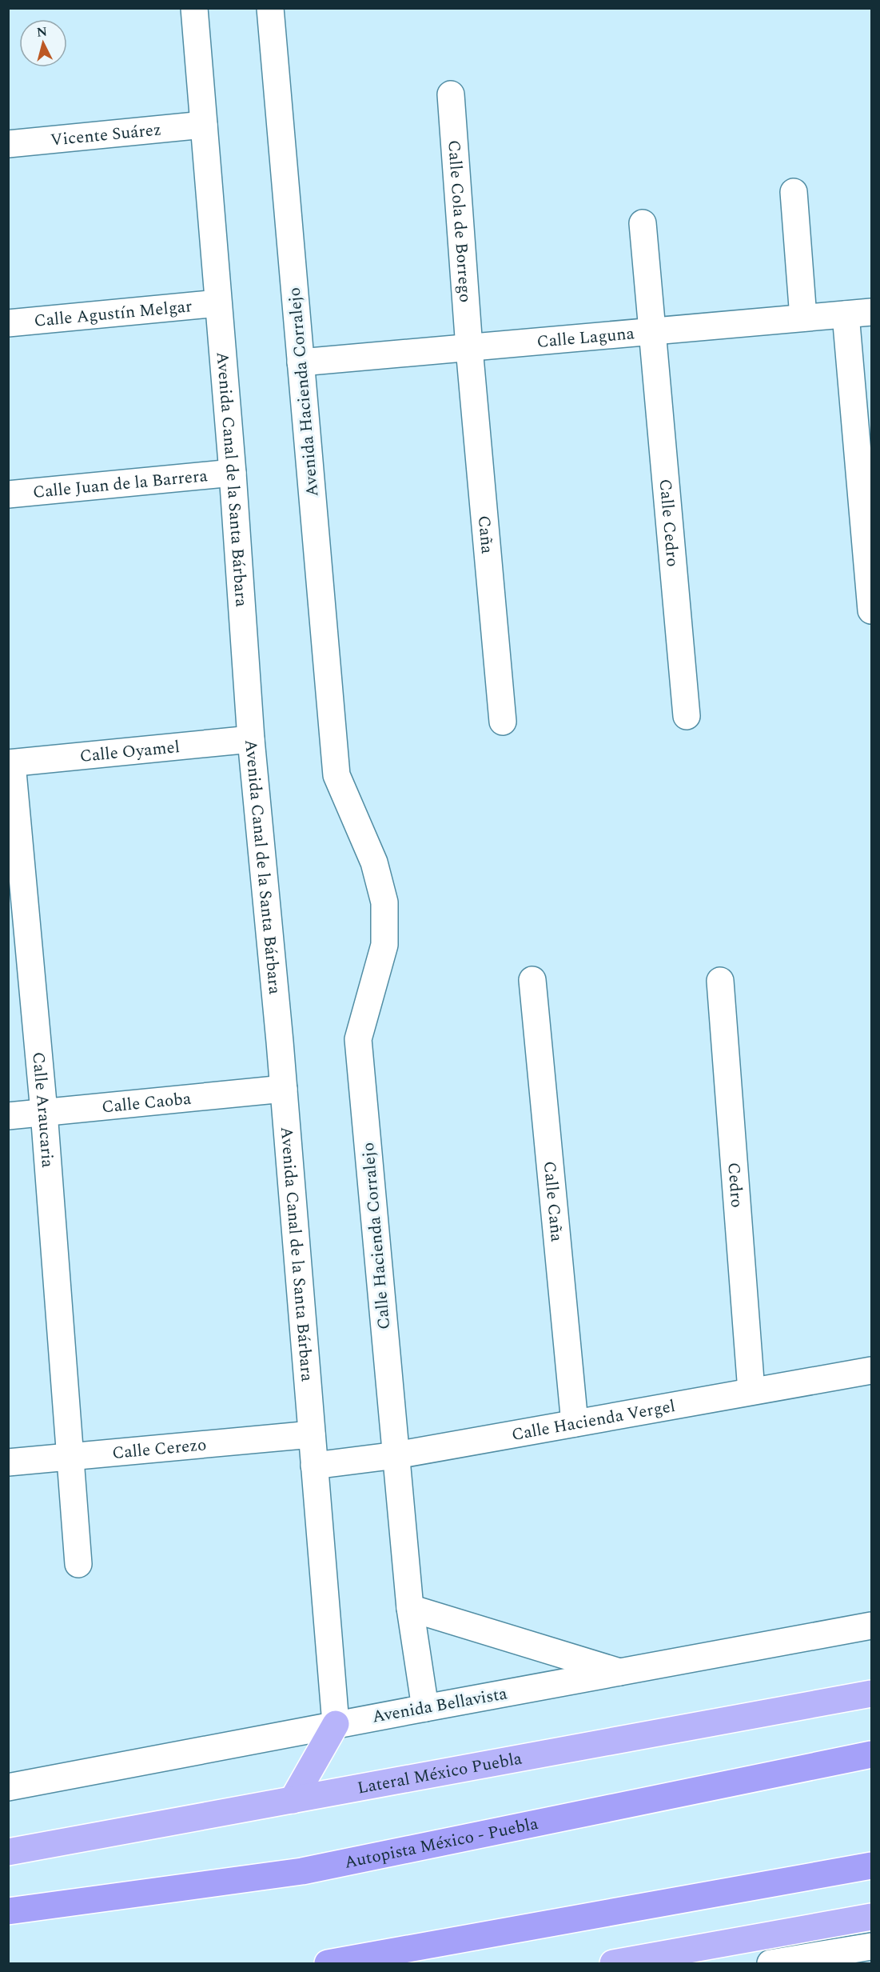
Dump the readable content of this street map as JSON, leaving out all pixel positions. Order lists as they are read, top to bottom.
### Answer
{
  "streets": {
    "highway": ["Lateral México Puebla", "Autopista México - Puebla"],
    "street": [
      "Vicente Suárez",
      "Calle Cola de Borrego",
      "Calle Agustín Melgar",
      "Calle Laguna",
      "Avenida Hacienda Corralejo",
      "Avenida Canal de la Santa Bárbara",
      "Calle Juan de la Barrera",
      "Calle Cedro",
      "Caña",
      "Calle Oyamel",
      "Calle Caoba",
      "Calle Araucaria",
      "Cedro",
      "Calle Caña",
      "Calle Hacienda Corralejo",
      "Calle Hacienda Vergel",
      "Calle Cerezo",
      "Avenida Bellavista"
    ]
  },
  "crossings": [
    ["Vicente Suárez", "Avenida Canal de la Santa Bárbara"],
    ["Calle Cola de Borrego", "Calle Laguna"],
    ["Calle Cola de Borrego", "Caña"],
    ["Calle Agustín Melgar", "Avenida Canal de la Santa Bárbara"],
    ["Calle Laguna", "Avenida Hacienda Corralejo"],
    ["Calle Laguna", "Calle Cedro"],
    ["Calle Laguna", "Caña"],
    ["Avenida Hacienda Corralejo", "Calle Hacienda Corralejo"],
    ["Avenida Canal de la Santa Bárbara", "Calle Juan de la Barrera"],
    ["Avenida Canal de la Santa Bárbara", "Calle Oyamel"],
    ["Avenida Canal de la Santa Bárbara", "Calle Caoba"],
    ["Avenida Canal de la Santa Bárbara", "Calle Hacienda Vergel"],
    ["Avenida Canal de la Santa Bárbara", "Calle Cerezo"],
    ["Avenida Canal de la Santa Bárbara", "Avenida Bellavista"],
    ["Calle Oyamel", "Calle Araucaria"],
    ["Calle Caoba", "Calle Araucaria"],
    ["Calle Araucaria", "Calle Cerezo"],
    ["Cedro", "Calle Hacienda Vergel"],
    ["Calle Caña", "Calle Hacienda Vergel"],
    ["Calle Hacienda Corralejo", "Calle Hacienda Vergel"],
    ["Calle Hacienda Corralejo", "Avenida Bellavista"]
  ],
  "north": "top"
}
